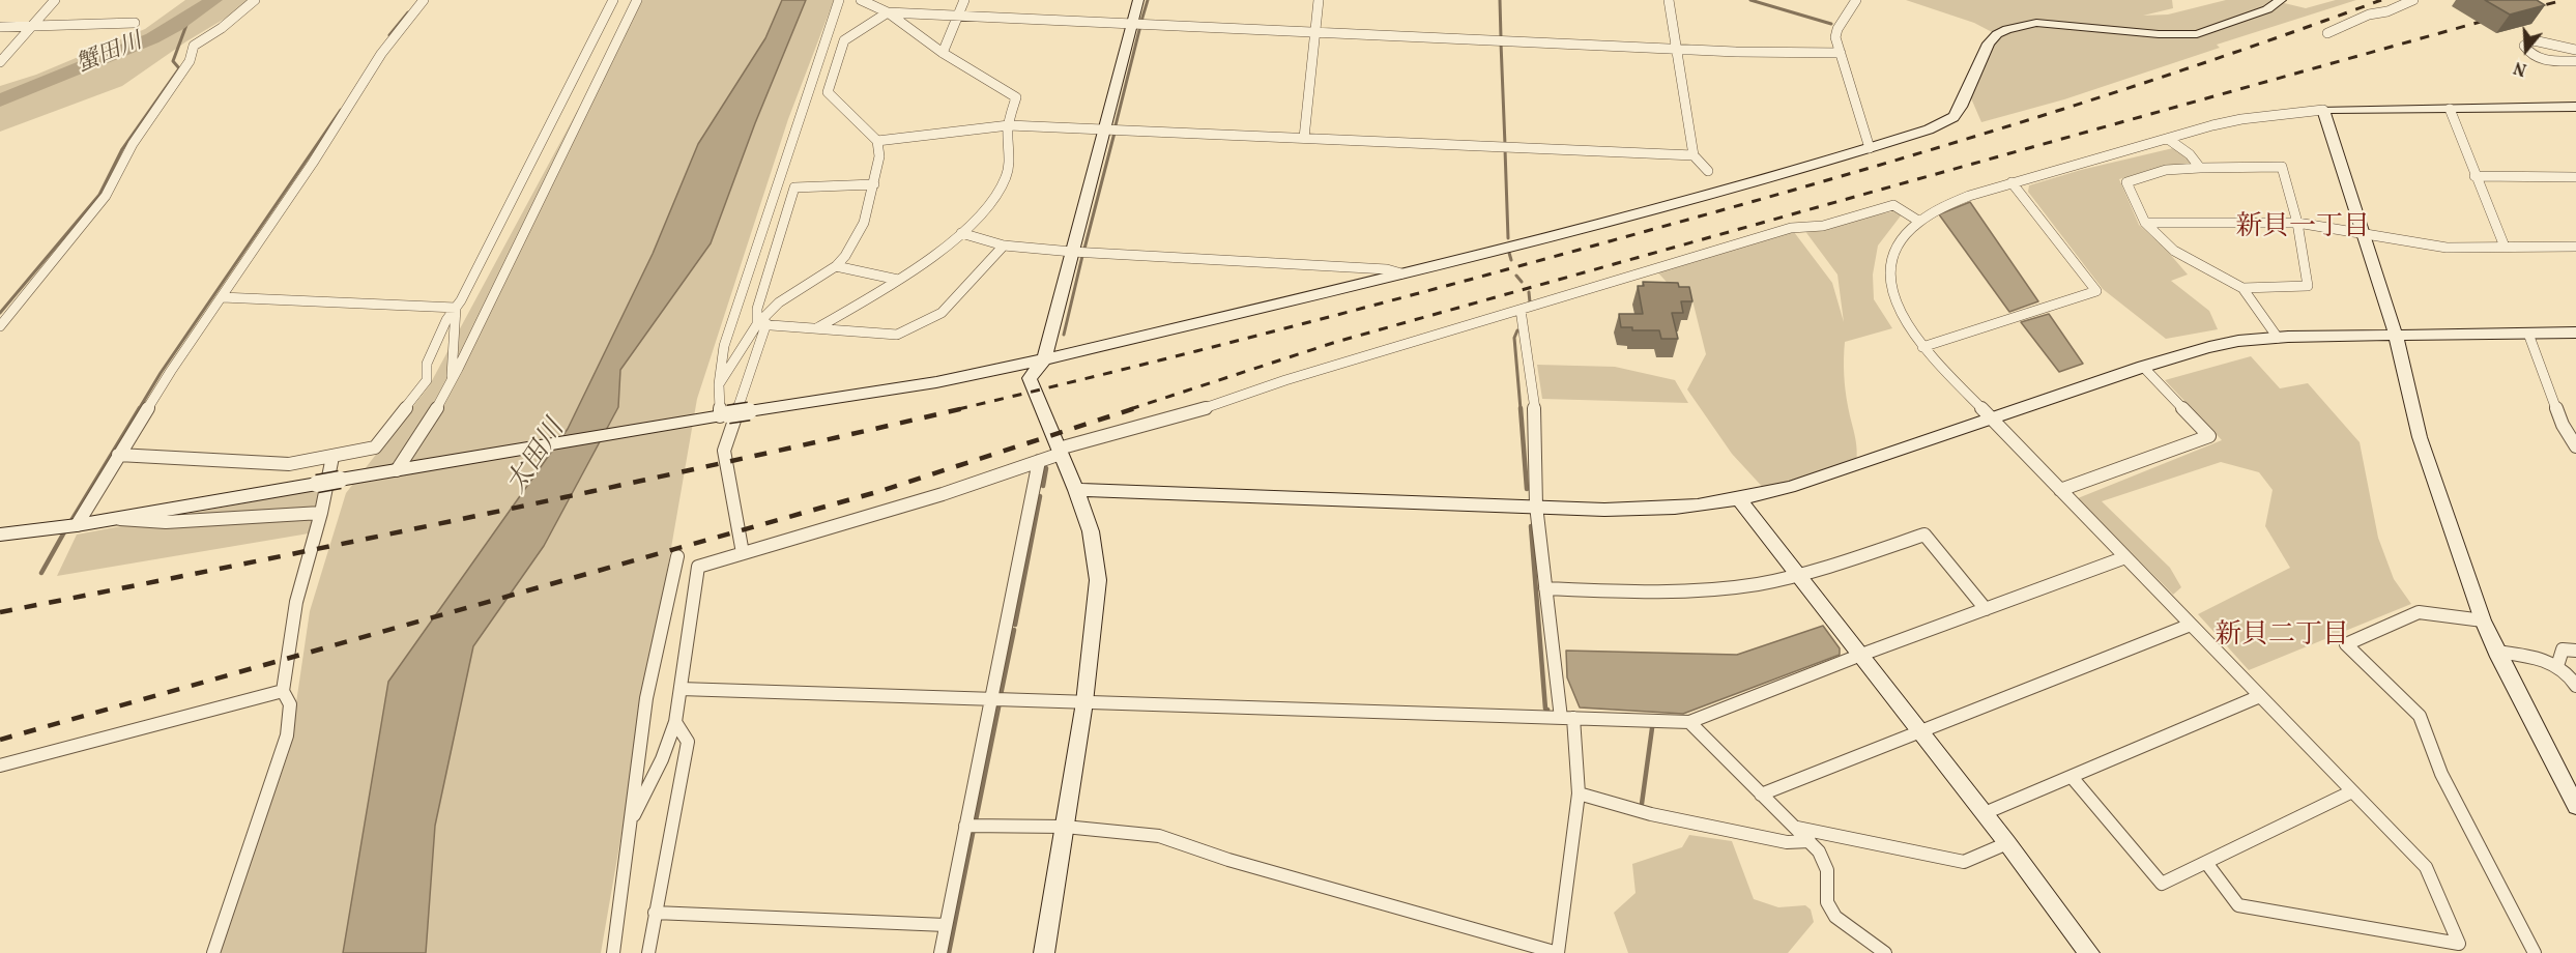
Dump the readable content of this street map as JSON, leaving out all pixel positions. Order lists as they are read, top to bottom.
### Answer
{
  "districts": ["新貝一丁目", "新貝二丁目"],
  "water": ["蟹田川", "太田川"],
  "north": "bottom"
}
